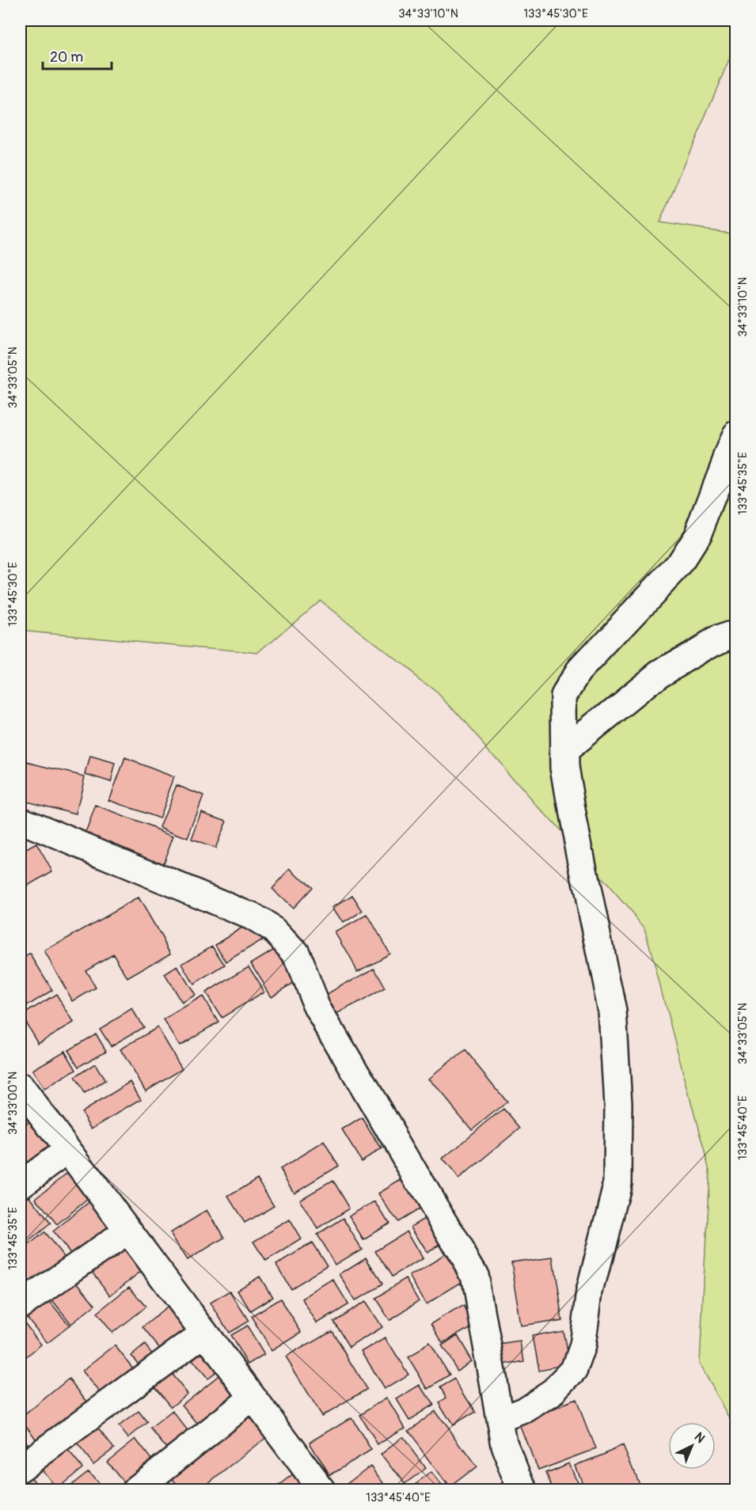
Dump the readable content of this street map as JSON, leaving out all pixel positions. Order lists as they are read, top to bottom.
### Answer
{
  "scale_bar": "20 m",
  "north": "top right",
  "coordinates": [
    "34°33'10\"N",
    "133°45'30\"E",
    "34°33'05\"N",
    "133°45'35\"E",
    "34°33'00\"N",
    "133°45'40\"E"
  ]
}
